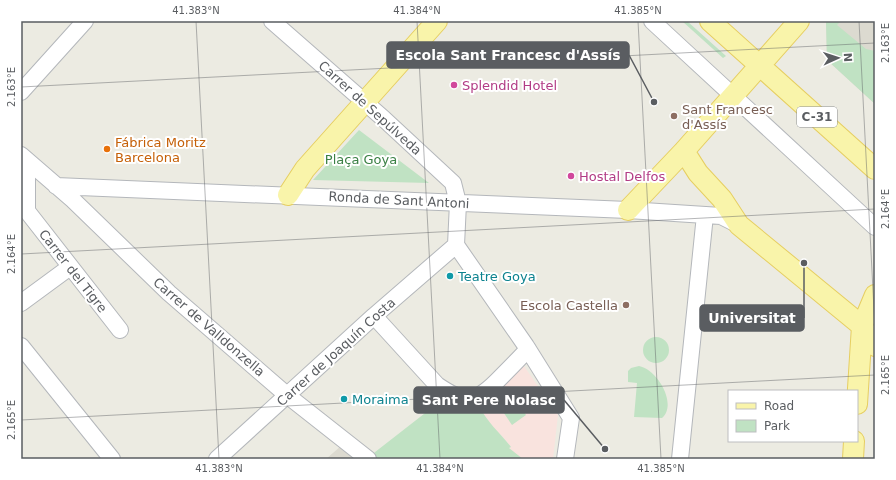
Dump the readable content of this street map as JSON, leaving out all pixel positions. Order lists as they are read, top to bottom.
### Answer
{
  "streets": {
    "main road": ["C-31"],
    "street": [
      "Carrer de Sepúlveda",
      "Ronda de Sant Antoni",
      "Carrer del Tigre",
      "Carrer de Valldonzella",
      "Carrer de Joaquín Costa"
    ]
  },
  "crossings": [
    ["Carrer de Sepúlveda", "Ronda de Sant Antoni"],
    ["Carrer de Sepúlveda", "Carrer de Joaquín Costa"],
    ["Ronda de Sant Antoni", "Carrer de Valldonzella"],
    ["Carrer del Tigre", "Carrer de Valldonzella"],
    ["Carrer de Valldonzella", "Carrer de Joaquín Costa"]
  ],
  "parks": ["Plaça Goya"],
  "places": [
    "Splendid Hotel",
    "Escola Sant Francesc d'Assís",
    "Sant Francesc d'Assís",
    "Fábrica Moritz Barcelona",
    "Hostal Delfos",
    "Universitat",
    "Teatre Goya",
    "Escola Castella",
    "Moraima",
    "Sant Pere Nolasc"
  ],
  "legend": ["Road", "Park"],
  "north": "right",
  "coordinates": [
    "41.383°N",
    "41.384°N",
    "41.385°N",
    "2.163°E",
    "2.164°E",
    "2.165°E"
  ]
}
